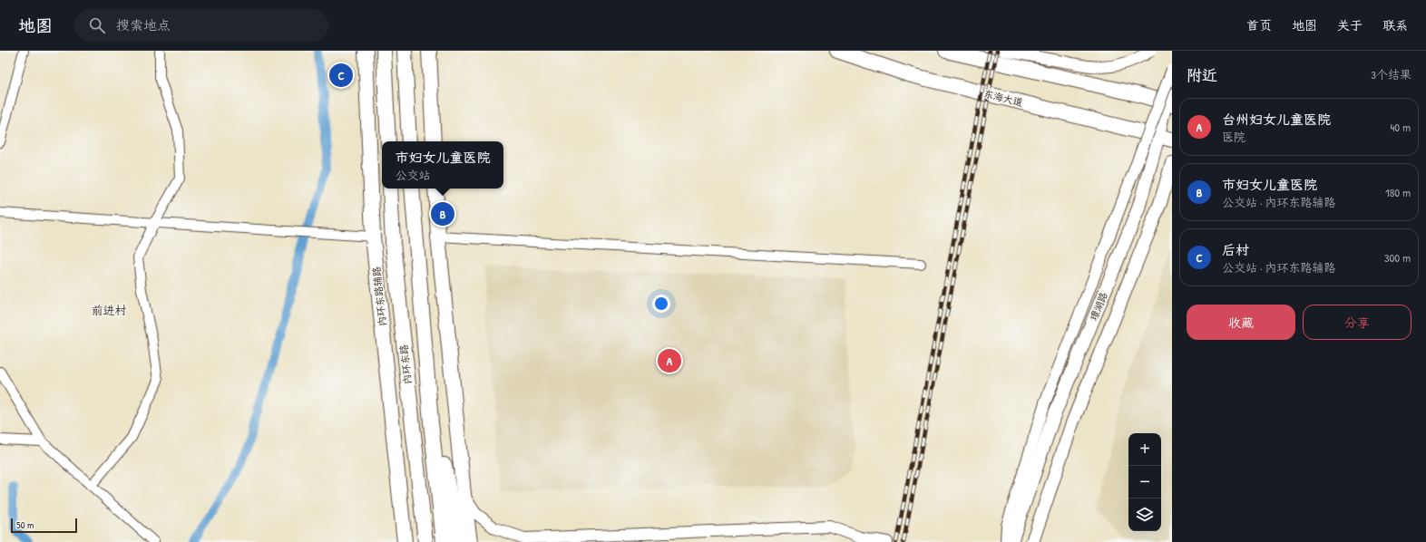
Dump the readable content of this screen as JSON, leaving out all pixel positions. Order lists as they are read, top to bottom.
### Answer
{
  "streets": {
    "main road": [
      "东海大道",
      "内环东路辅路",
      "璟湖路",
      "内环东路"
    ]
  },
  "crossings": [
    ["东海大道", "璟湖路"]
  ],
  "districts": ["前进村"],
  "scale_bar": "50 m",
  "page": {
    "header": "地图",
    "search": "搜索地点",
    "nav": [
      "首页",
      "地图",
      "关于",
      "联系"
    ],
    "heading": ["附近", "3个结果"],
    "pins": ["C", "B", "A"],
    "list": [
      {
        "mark": "A",
        "name": "台州妇女儿童医院",
        "note": "医院",
        "value": "40 m"
      },
      {
        "mark": "B",
        "name": "市妇女儿童医院",
        "note": "公交站 · 内环东路辅路",
        "value": "180 m"
      },
      {
        "mark": "C",
        "name": "后村",
        "note": "公交站 · 内环东路辅路",
        "value": "300 m"
      }
    ],
    "popup": ["市妇女儿童医院", "公交站"],
    "buttons": ["收藏", "分享"],
    "map_buttons": ["+", "−"],
    "scale": "50 m"
  }
}
